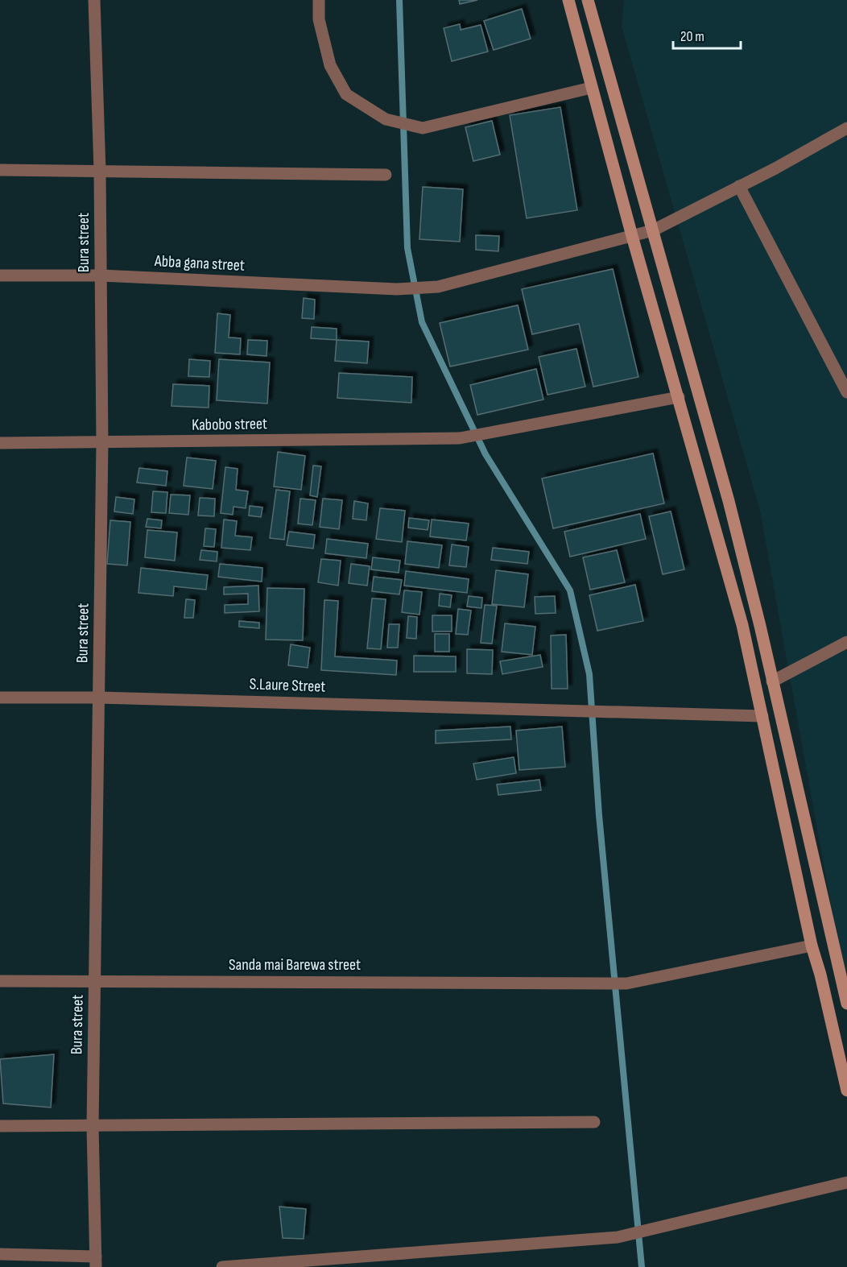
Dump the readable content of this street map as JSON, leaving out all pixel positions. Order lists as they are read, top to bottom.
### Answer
{
  "streets": {
    "street": [
      "Bura street",
      "Abba gana street",
      "Kabobo street",
      "S.Laure Street",
      "Sanda mai Barewa street"
    ]
  },
  "crossings": [
    ["Bura street", "Abba gana street"],
    ["Bura street", "Kabobo street"],
    ["Bura street", "S.Laure Street"],
    ["Bura street", "Sanda mai Barewa street"]
  ],
  "scale_bar": "20 m"
}
